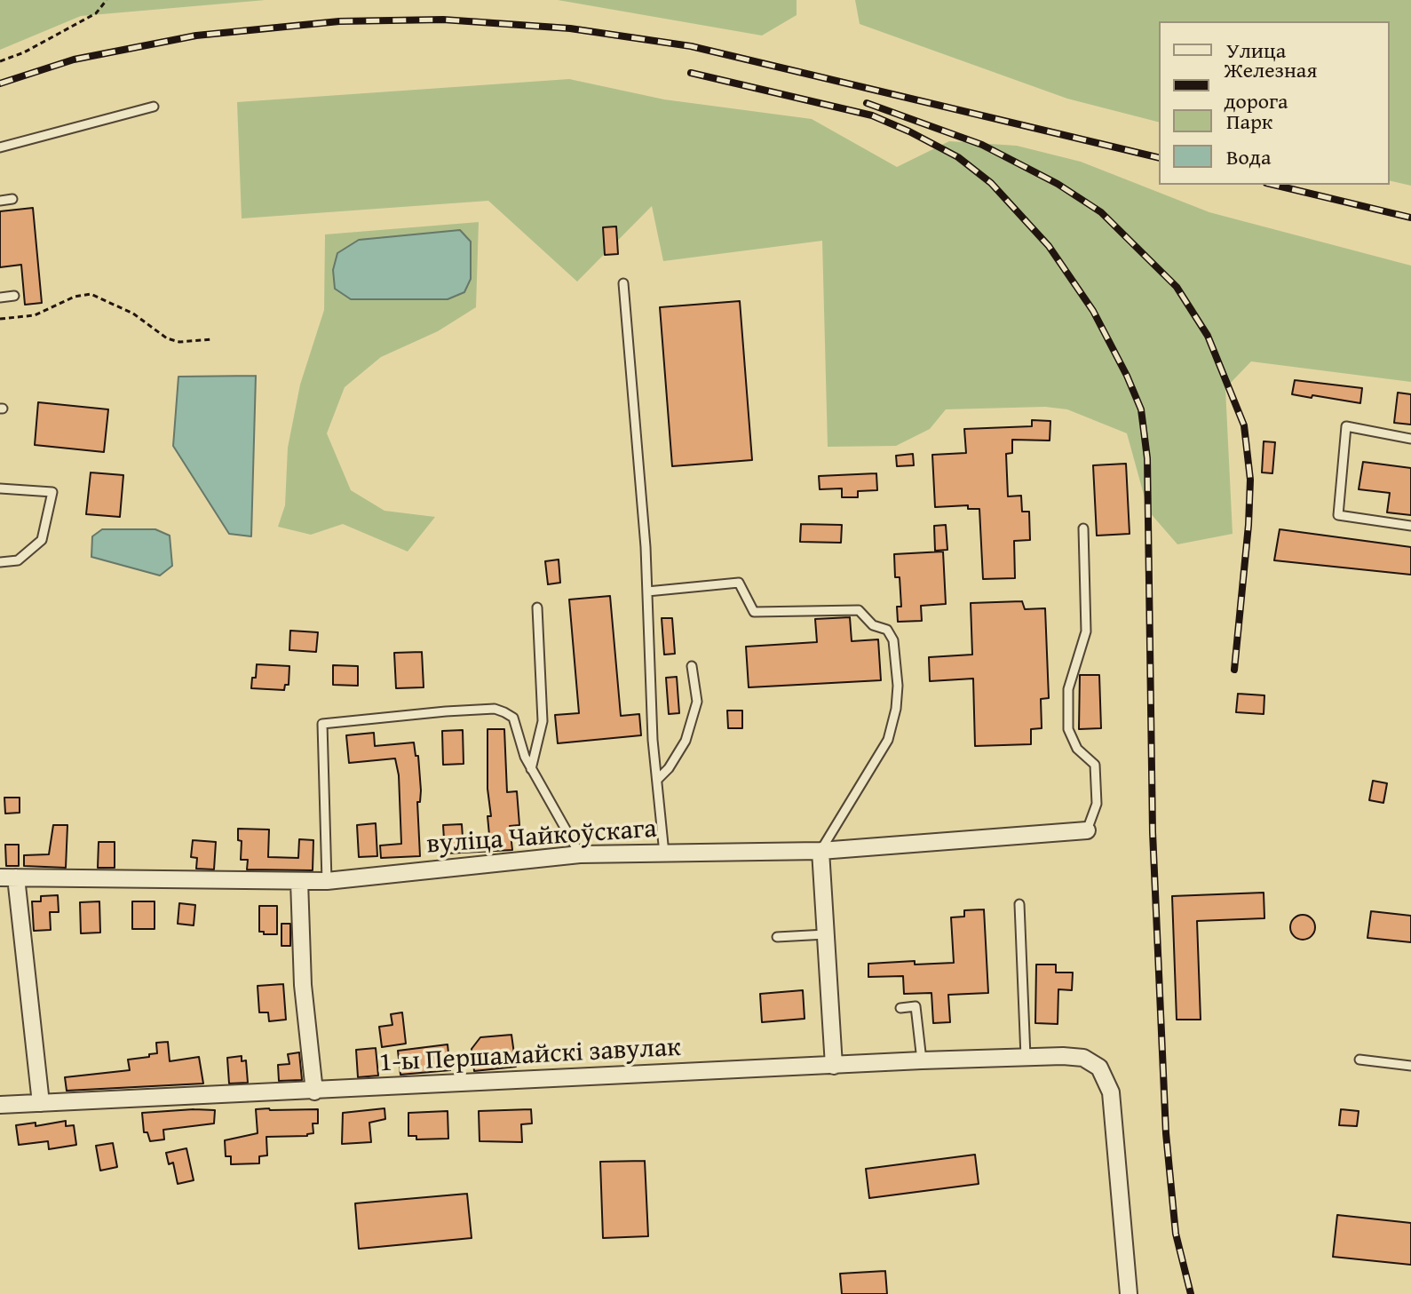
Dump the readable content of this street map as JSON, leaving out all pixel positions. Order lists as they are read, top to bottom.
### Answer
{
  "streets": {
    "street": ["вуліца Чайкоўскага", "1-ы Першамайскі завулак"]
  },
  "legend": [
    "Улица",
    "Железная дорога",
    "Парк",
    "Вода"
  ]
}
